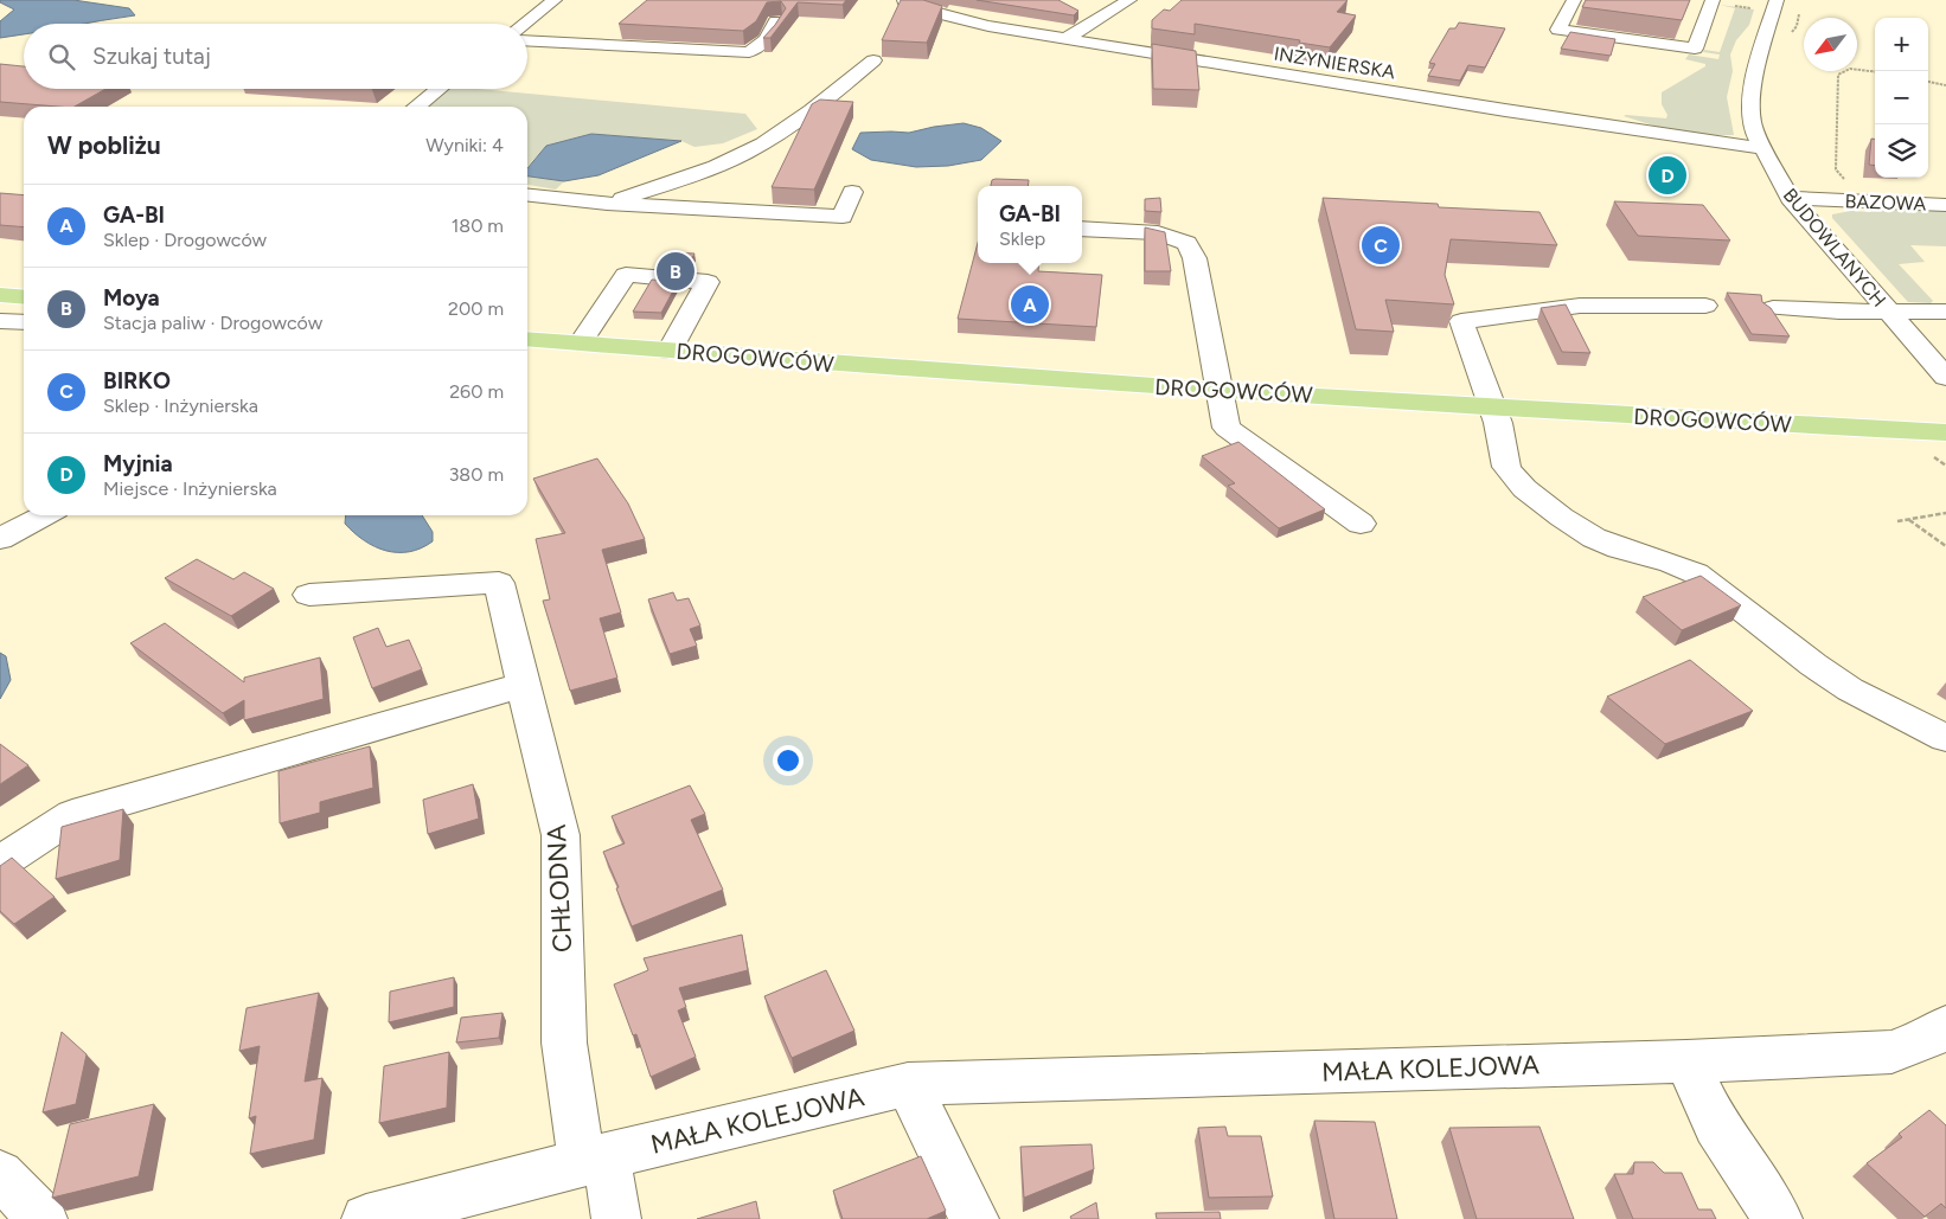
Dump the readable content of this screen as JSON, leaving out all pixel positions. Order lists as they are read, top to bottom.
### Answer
{
  "streets": {
    "main road": ["DROGOWCÓW"],
    "street": [
      "INŻYNIERSKA",
      "BAZOWA",
      "BUDOWLANYCH",
      "CHŁODNA",
      "MAŁA KOLEJOWA"
    ]
  },
  "crossings": [
    ["INŻYNIERSKA", "BUDOWLANYCH"],
    ["BAZOWA", "BUDOWLANYCH"],
    ["CHŁODNA", "MAŁA KOLEJOWA"]
  ],
  "north": "bottom left",
  "page": {
    "map_buttons": ["+", "−"],
    "search": "Szukaj tutaj",
    "heading": ["W pobliżu", "Wyniki: 4"],
    "pins": [
      "D",
      "C",
      "B",
      "A"
    ],
    "list": [
      {
        "mark": "A",
        "name": "GA-BI",
        "note": "Sklep · Drogowców",
        "value": "180 m"
      },
      {
        "mark": "B",
        "name": "Moya",
        "note": "Stacja paliw · Drogowców",
        "value": "200 m"
      },
      {
        "mark": "C",
        "name": "BIRKO",
        "note": "Sklep · Inżynierska",
        "value": "260 m"
      },
      {
        "mark": "D",
        "name": "Myjnia",
        "note": "Miejsce · Inżynierska",
        "value": "380 m"
      }
    ],
    "popup": ["GA-BI", "Sklep"]
  }
}
